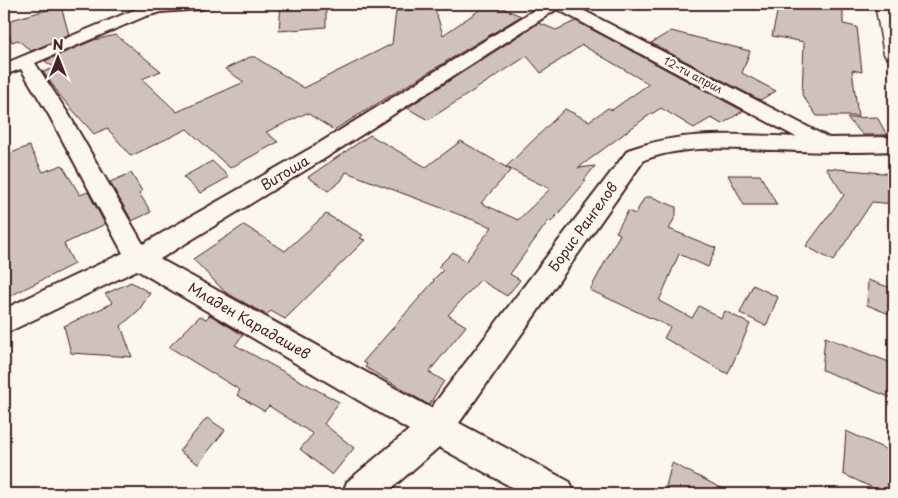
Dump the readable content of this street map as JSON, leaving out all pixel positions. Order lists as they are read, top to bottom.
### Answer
{
  "streets": {
    "street": [
      "12-ти април",
      "Витоша",
      "Борис Рангелов",
      "Младен Карадашев"
    ]
  },
  "crossings": [
    ["12-ти април", "Борис Рангелов"],
    ["Витоша", "Младен Карадашев"],
    ["Борис Рангелов", "Младен Карадашев"]
  ],
  "north": "top"
}
